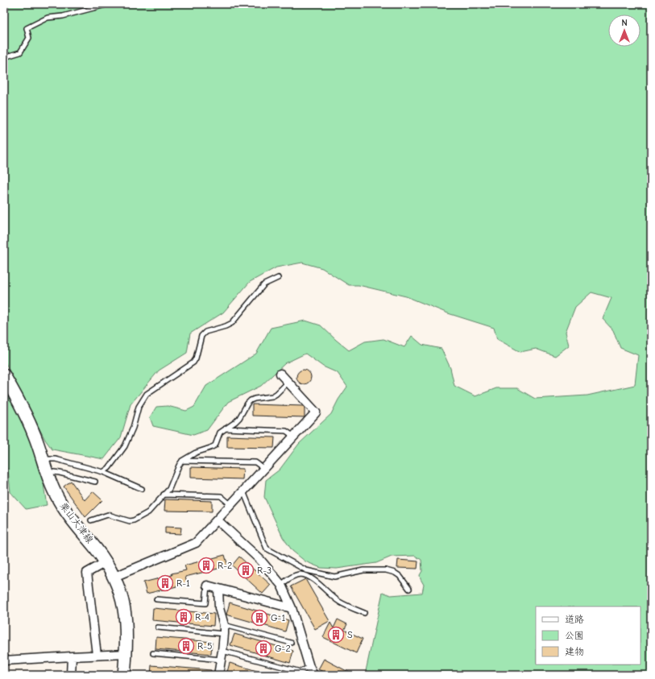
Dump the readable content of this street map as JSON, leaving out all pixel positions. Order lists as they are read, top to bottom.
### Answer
{
  "streets": {
    "main road": ["栗山大津線"]
  },
  "places": {
    "building": [
      "R-2",
      "R-3",
      "R-1",
      "R-4",
      "G-1",
      "S",
      "R-5",
      "G-2"
    ]
  },
  "legend": ["道路", "公園", "建物"],
  "north": "top"
}
